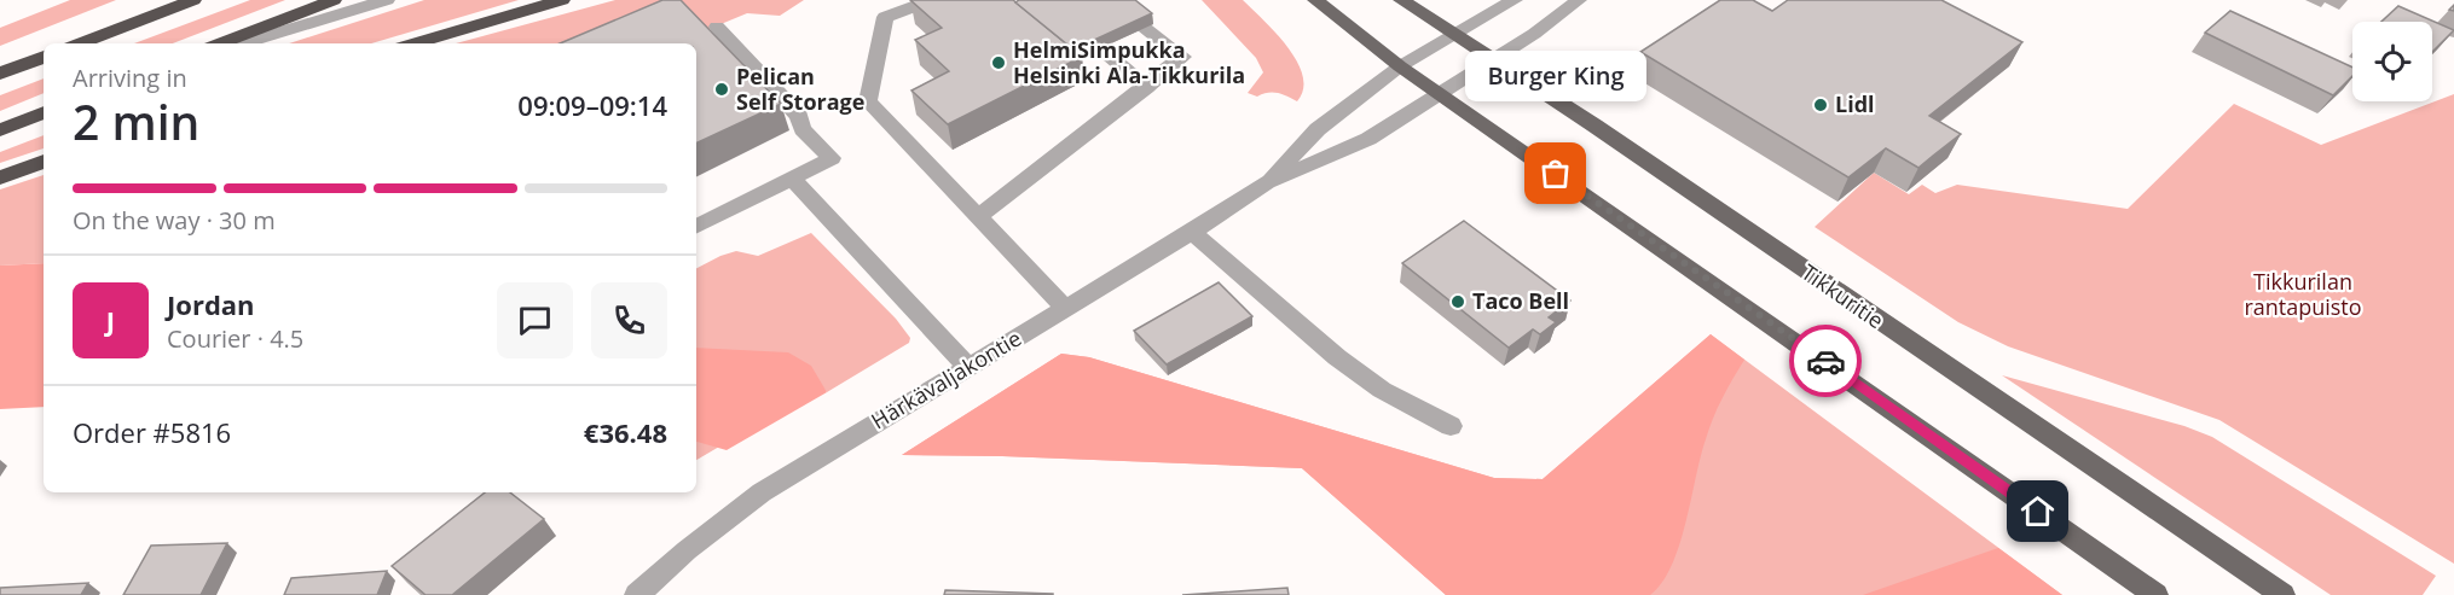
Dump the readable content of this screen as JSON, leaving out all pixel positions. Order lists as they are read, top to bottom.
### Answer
{
  "streets": {
    "main road": ["Tikkuritie"],
    "street": ["Härkävaljakontie"]
  },
  "crossings": [
    ["Tikkuritie", "Härkävaljakontie"]
  ],
  "parks": ["Tikkurilan rantapuisto"],
  "places": [
    "HelmiSimpukka Helsinki Ala-Tikkurila",
    "Pelican Self Storage",
    "Lidl",
    "Burger King",
    "Taco Bell"
  ],
  "page": {
    "heading": ["2 min", "Arriving in", "09:09–09:14"],
    "panel": [
      "Jordan",
      "Courier · 4.5",
      "Order #5816",
      "€36.48"
    ],
    "bubble": "Burger King",
    "bar": "On the way · 30 m",
    "round": "J"
  }
}
